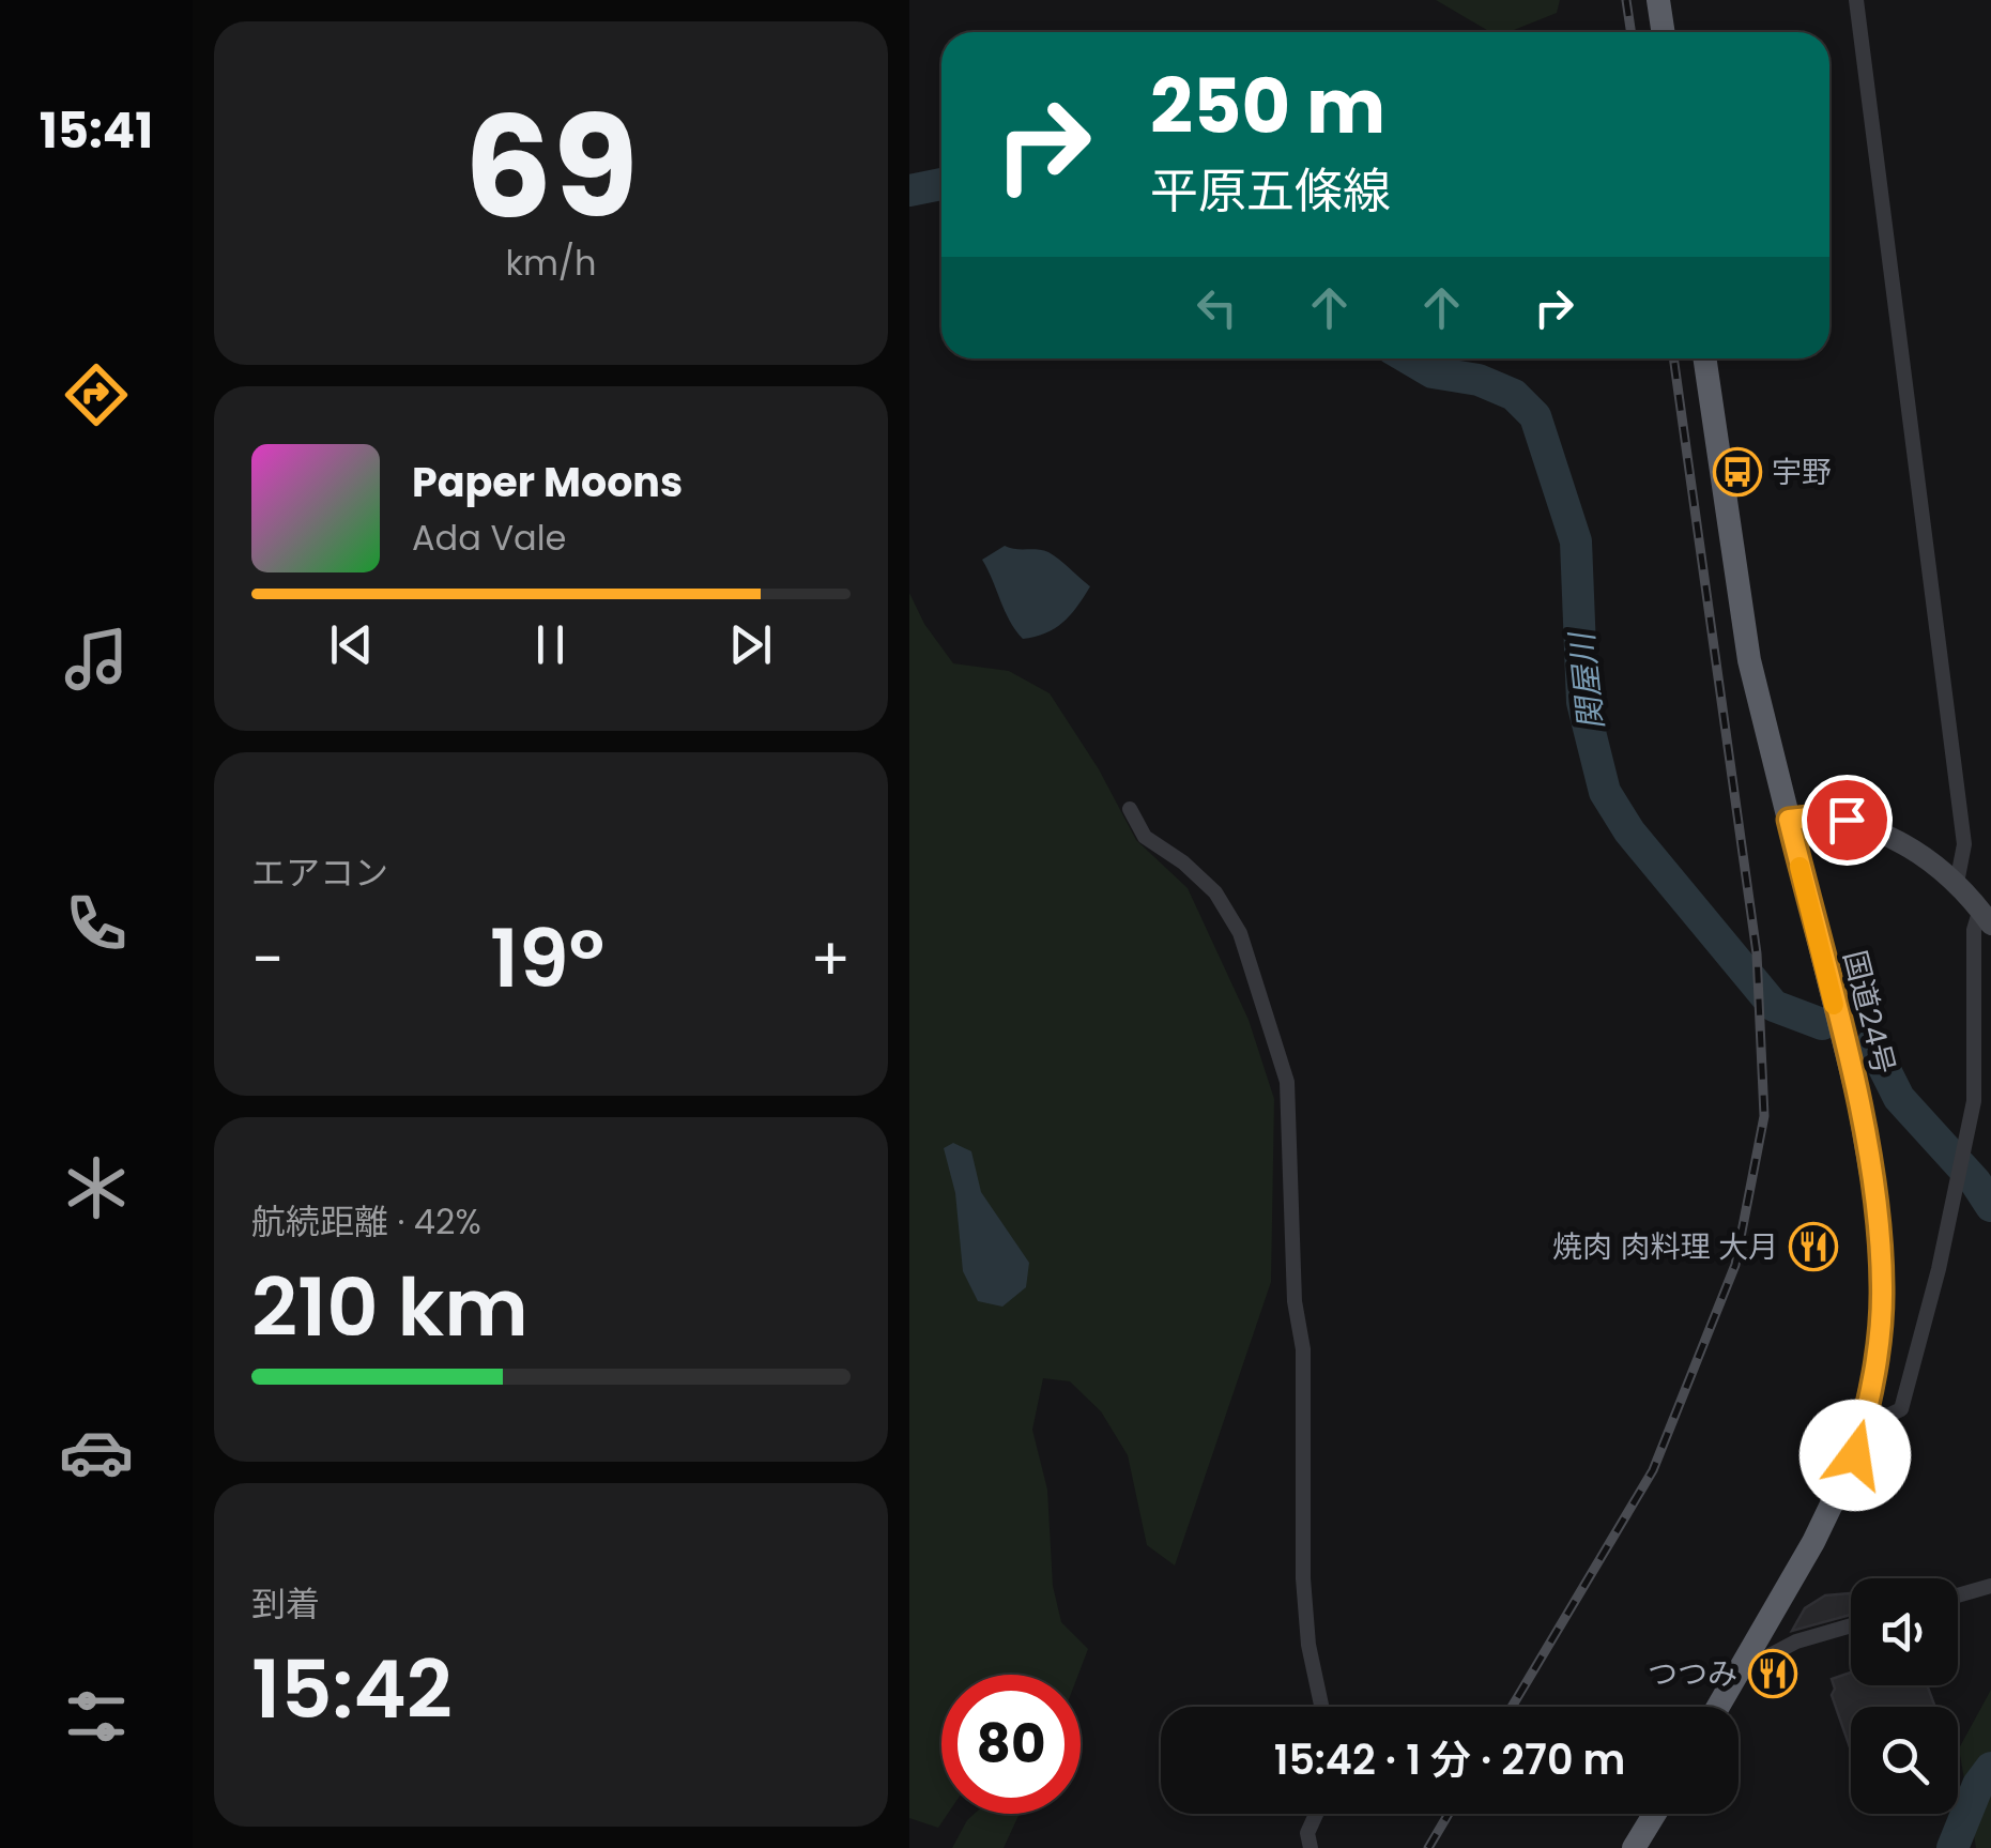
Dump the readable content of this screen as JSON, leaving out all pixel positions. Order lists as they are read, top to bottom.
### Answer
{
  "streets": {
    "highway": ["国道24号"]
  },
  "water": ["関屋川"],
  "places": {
    "bus stop": ["宇野"],
    "restaurant": ["焼肉 肉料理 大月", "つつみ"]
  },
  "page": {
    "tabs": "15:41",
    "tile": [
      ["69", "km/h"],
      "エアコン",
      ["航続距離 · 42%", "210 km"],
      ["到着", "15:42"]
    ],
    "turn": ["250 m", "平原五條線"],
    "song": ["Paper Moons", "Ada Vale"],
    "heat": ["−", "19°", "+"],
    "limit": "80",
    "trip": "15:42 · 1 分 · 270 m"
  }
}
